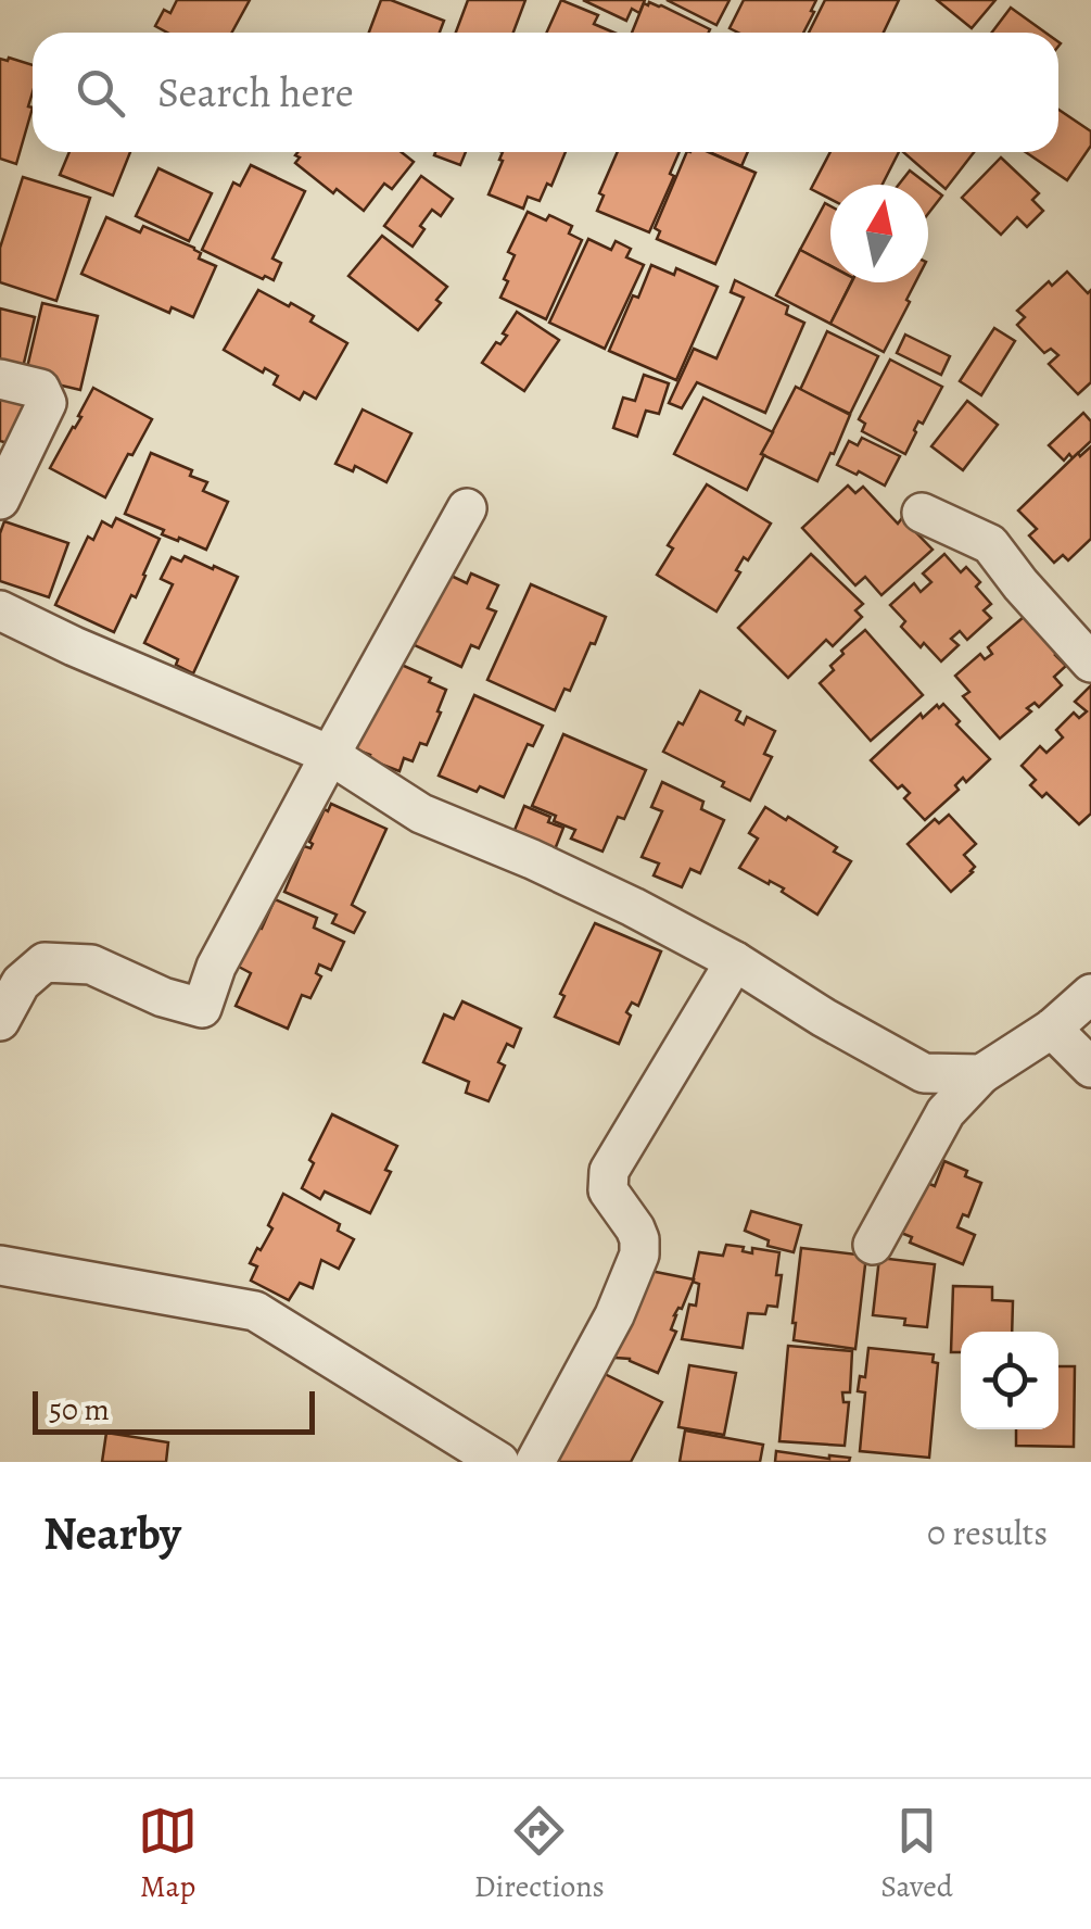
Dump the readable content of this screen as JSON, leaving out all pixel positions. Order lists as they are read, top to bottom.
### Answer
{
  "scale_bar": "50 m",
  "north": "top",
  "page": {
    "search": "Search here",
    "scale": "50 m",
    "heading": ["Nearby", "0 results"],
    "nav": ["Map", "Directions", "Saved"]
  }
}
